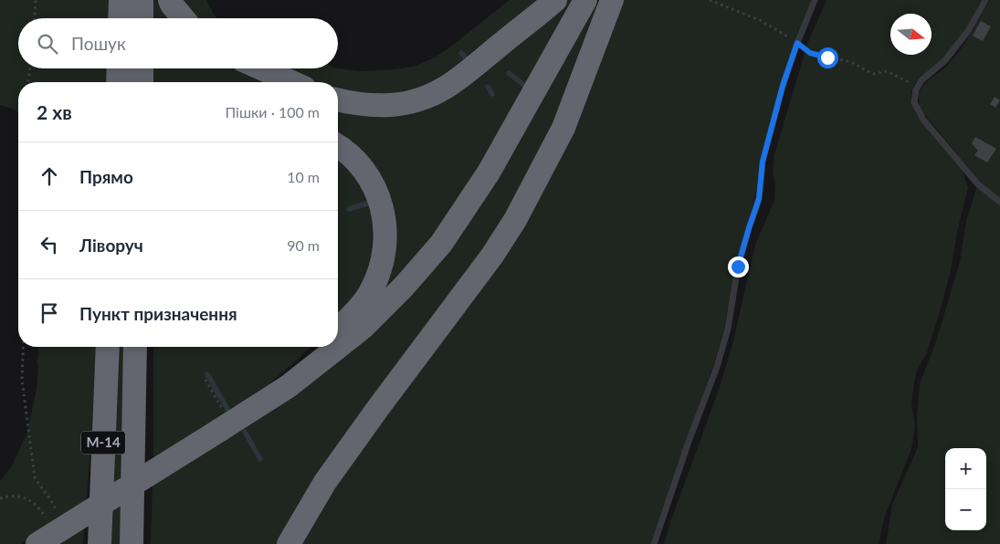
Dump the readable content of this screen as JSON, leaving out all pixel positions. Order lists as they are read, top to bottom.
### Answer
{
  "streets": {
    "highway": ["М-14"]
  },
  "north": "right",
  "page": {
    "search": "Пошук",
    "heading": ["2 хв", "Пішки · 100 m"],
    "list": [
      ["Прямо", "10 m"],
      ["Ліворуч", "90 m"],
      "Пункт призначення"
    ],
    "map_buttons": ["+", "−"]
  }
}
